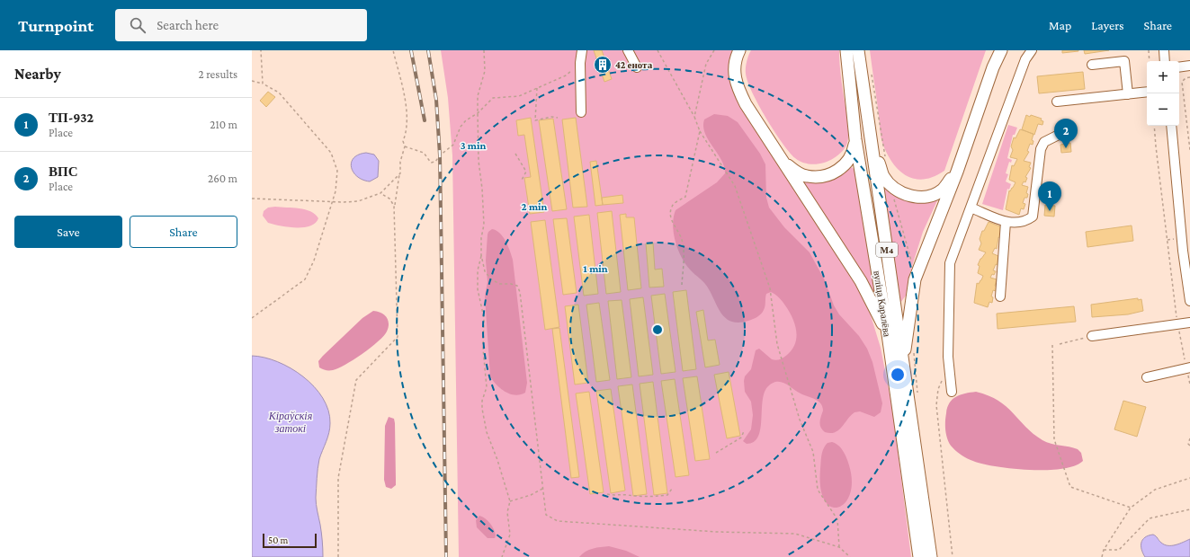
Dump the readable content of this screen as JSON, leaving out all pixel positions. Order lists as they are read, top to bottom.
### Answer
{
  "streets": {
    "main road": ["М4", "вуліца Каралёва"]
  },
  "water": ["Кіраўскія затокі"],
  "places": {
    "building": ["42 енота"]
  },
  "scale_bar": "50 m",
  "page": {
    "header": "Turnpoint",
    "search": "Search here",
    "nav": ["Map", "Layers", "Share"],
    "heading": ["Nearby", "2 results"],
    "map_buttons": ["+", "−"],
    "list": [
      {
        "mark": "1",
        "name": "ТП-932",
        "note": "Place",
        "value": "210 m"
      },
      {
        "mark": "2",
        "name": "ВПС",
        "note": "Place",
        "value": "260 m"
      }
    ],
    "pins": ["2", "1"],
    "buttons": ["Save", "Share"],
    "scale": "50 m"
  },
  "rings": ["3 min", "2 min", "1 min"]
}
